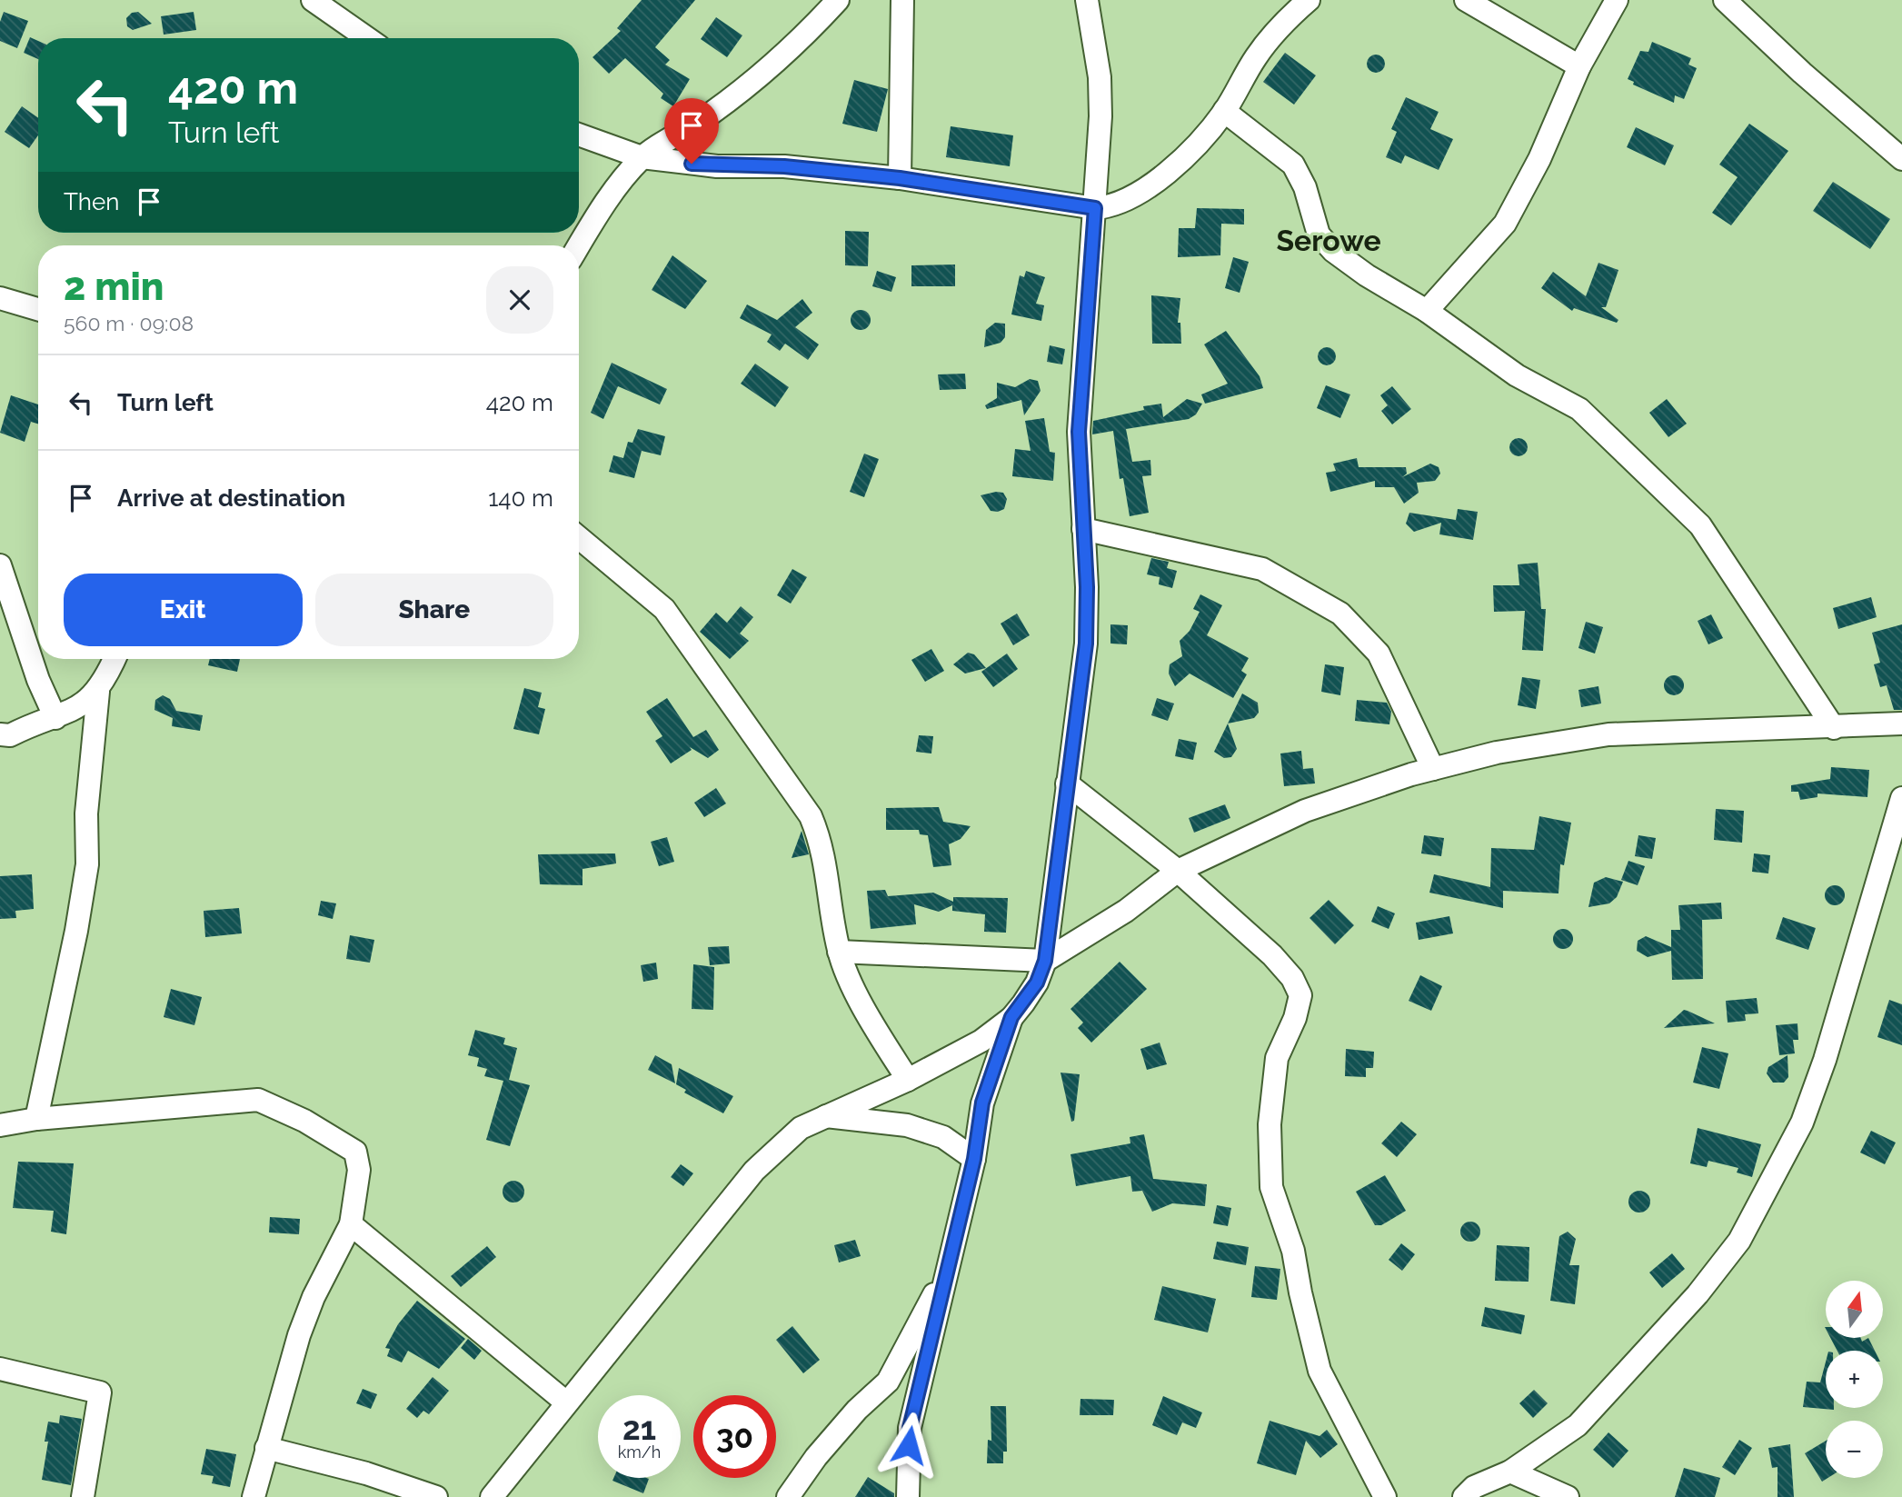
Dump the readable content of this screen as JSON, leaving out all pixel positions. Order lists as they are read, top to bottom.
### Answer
{
  "districts": ["Serowe"],
  "north": "top",
  "page": {
    "turn": ["420 m", "Turn left"],
    "then": "Then",
    "heading": ["2 min", "560 m · 09:08"],
    "list": [
      {
        "name": "Turn left",
        "value": "420 m"
      },
      {
        "name": "Arrive at destination",
        "value": "140 m"
      }
    ],
    "buttons": ["Exit", "Share"],
    "map_buttons": ["+", "−"],
    "speed": "21 km/h",
    "limit": "30"
  }
}
